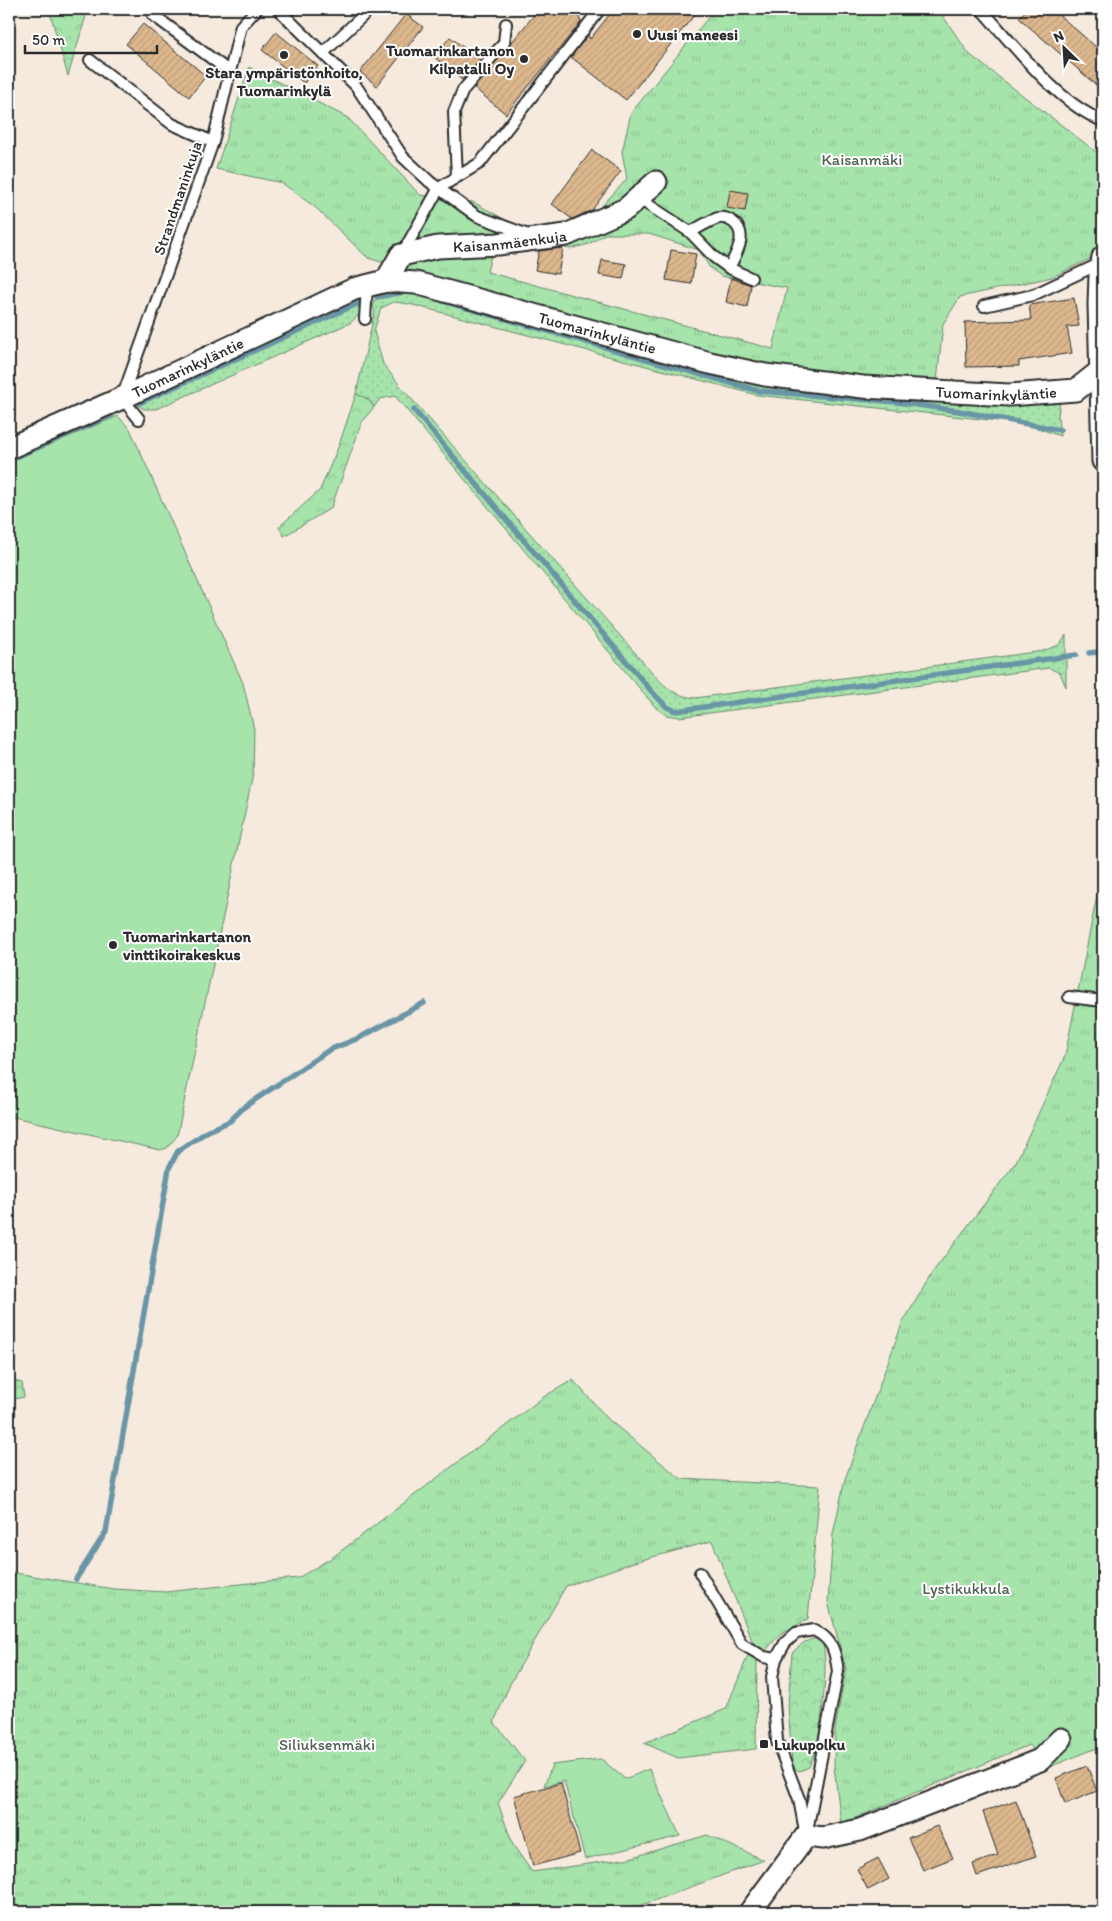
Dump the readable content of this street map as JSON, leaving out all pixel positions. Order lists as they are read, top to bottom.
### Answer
{
  "streets": {
    "street": ["Kaisanmäenkuja", "Tuomarinkyläntie"],
    "lane": ["Strandmaninkuja"]
  },
  "crossings": [
    ["Strandmaninkuja", "Tuomarinkyläntie"]
  ],
  "parks": ["Kaisanmäki", "Lystikukkula", "Siliuksenmäki"],
  "places": {
    "other": [
      "Uusi maneesi",
      "Stara ympäristönhoito, Tuomarinkylä",
      "Tuomarinkartanon Kilpatalli Oy",
      "Tuomarinkartanon vinttikoirakeskus"
    ],
    "transit": ["Lukupolku"]
  },
  "scale_bar": "50 m",
  "north": "top left"
}
